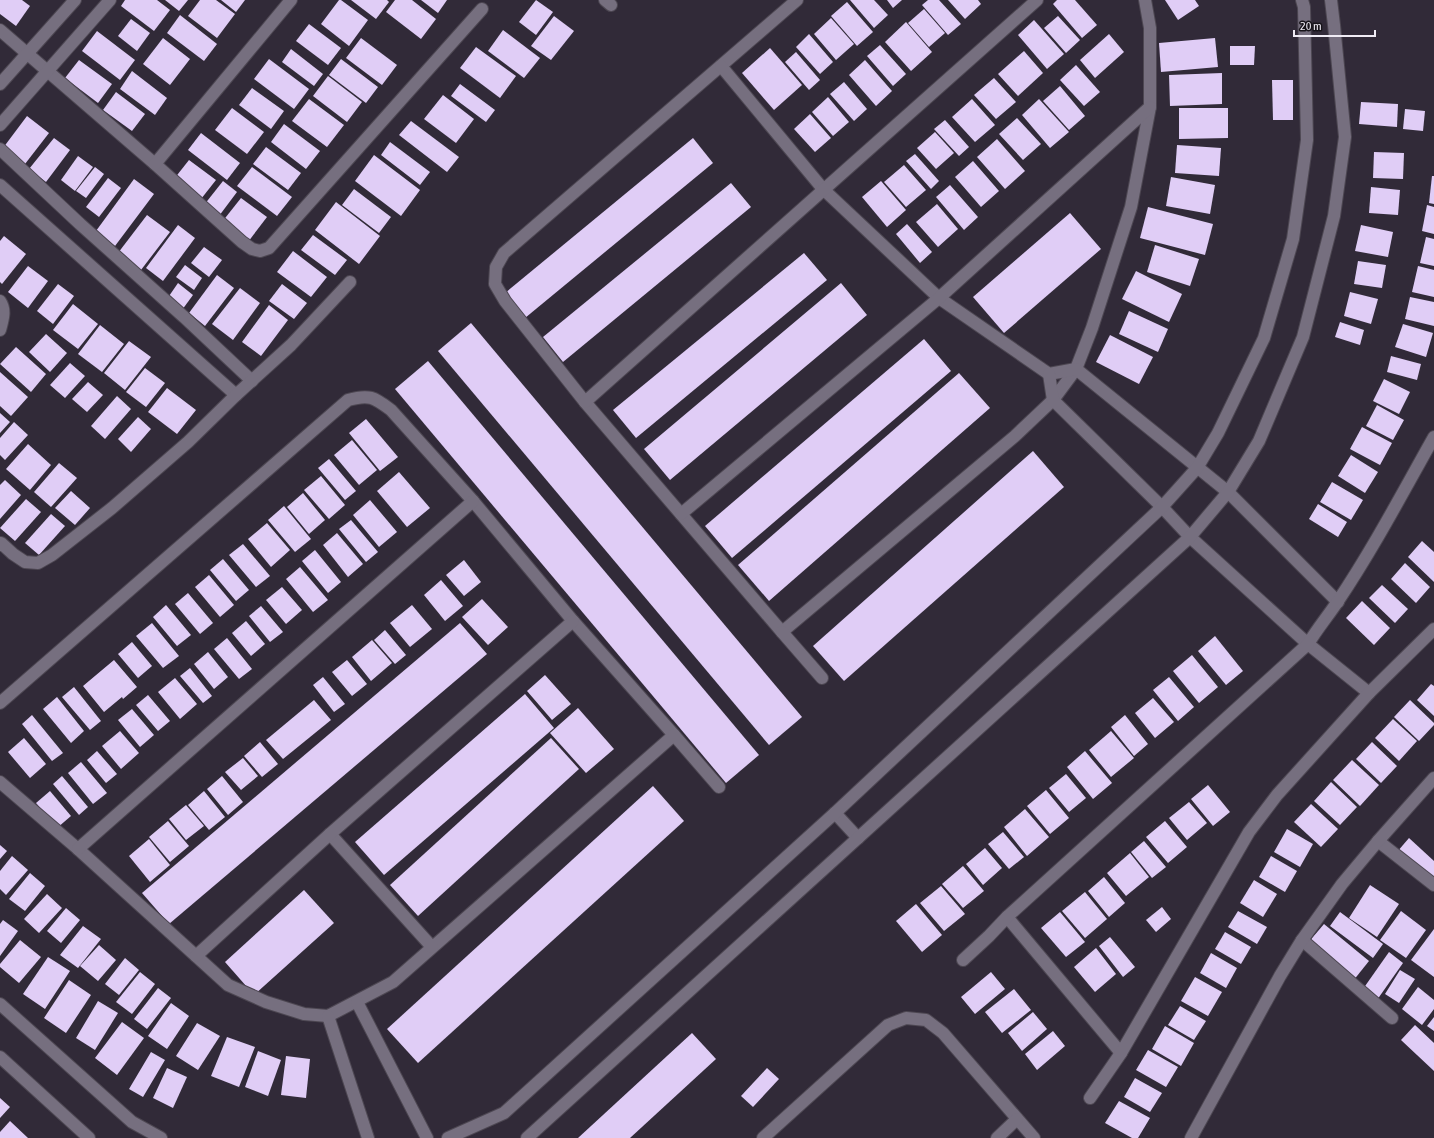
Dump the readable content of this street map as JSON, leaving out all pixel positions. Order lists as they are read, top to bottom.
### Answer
{
  "scale_bar": "20 m"
}
